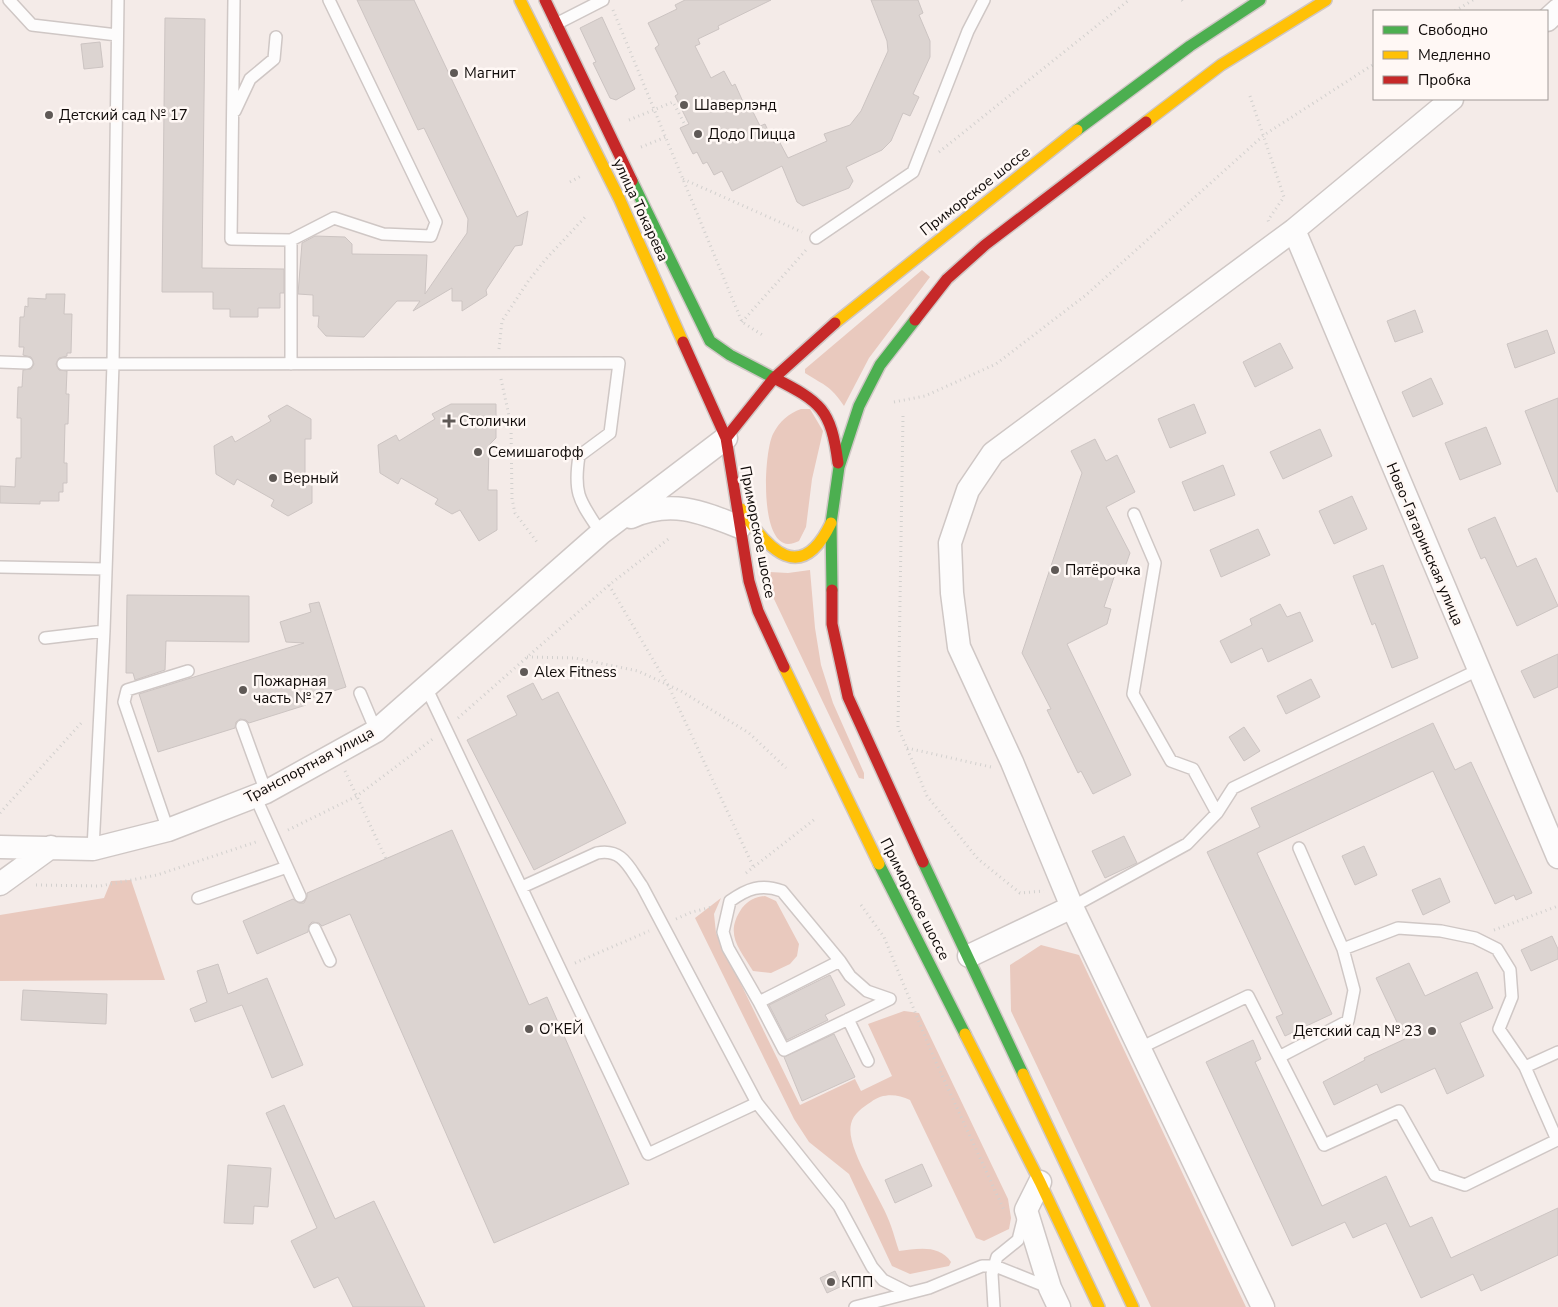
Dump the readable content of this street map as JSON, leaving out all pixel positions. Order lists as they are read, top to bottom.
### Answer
{
  "streets": {
    "main road": ["Приморское шоссе", "улица Токарева"],
    "street": ["Ново-Гагаринская улица", "Транспортная улица"]
  },
  "crossings": [
    ["Приморское шоссе", "улица Токарева"],
    ["Приморское шоссе", "Транспортная улица"],
    ["улица Токарева", "Транспортная улица"]
  ],
  "places": {
    "other": [
      "Магнит",
      "Шаверлэнд",
      "Детский сад № 17",
      "Додо Пицца",
      "Семишагофф",
      "Верный",
      "Пятёрочка",
      "Alex Fitness",
      "Пожарная часть № 27",
      "О’КЕЙ",
      "Детский сад № 23",
      "КПП"
    ],
    "health": ["Столички"]
  },
  "legend": ["Свободно", "Медленно", "Пробка"]
}
